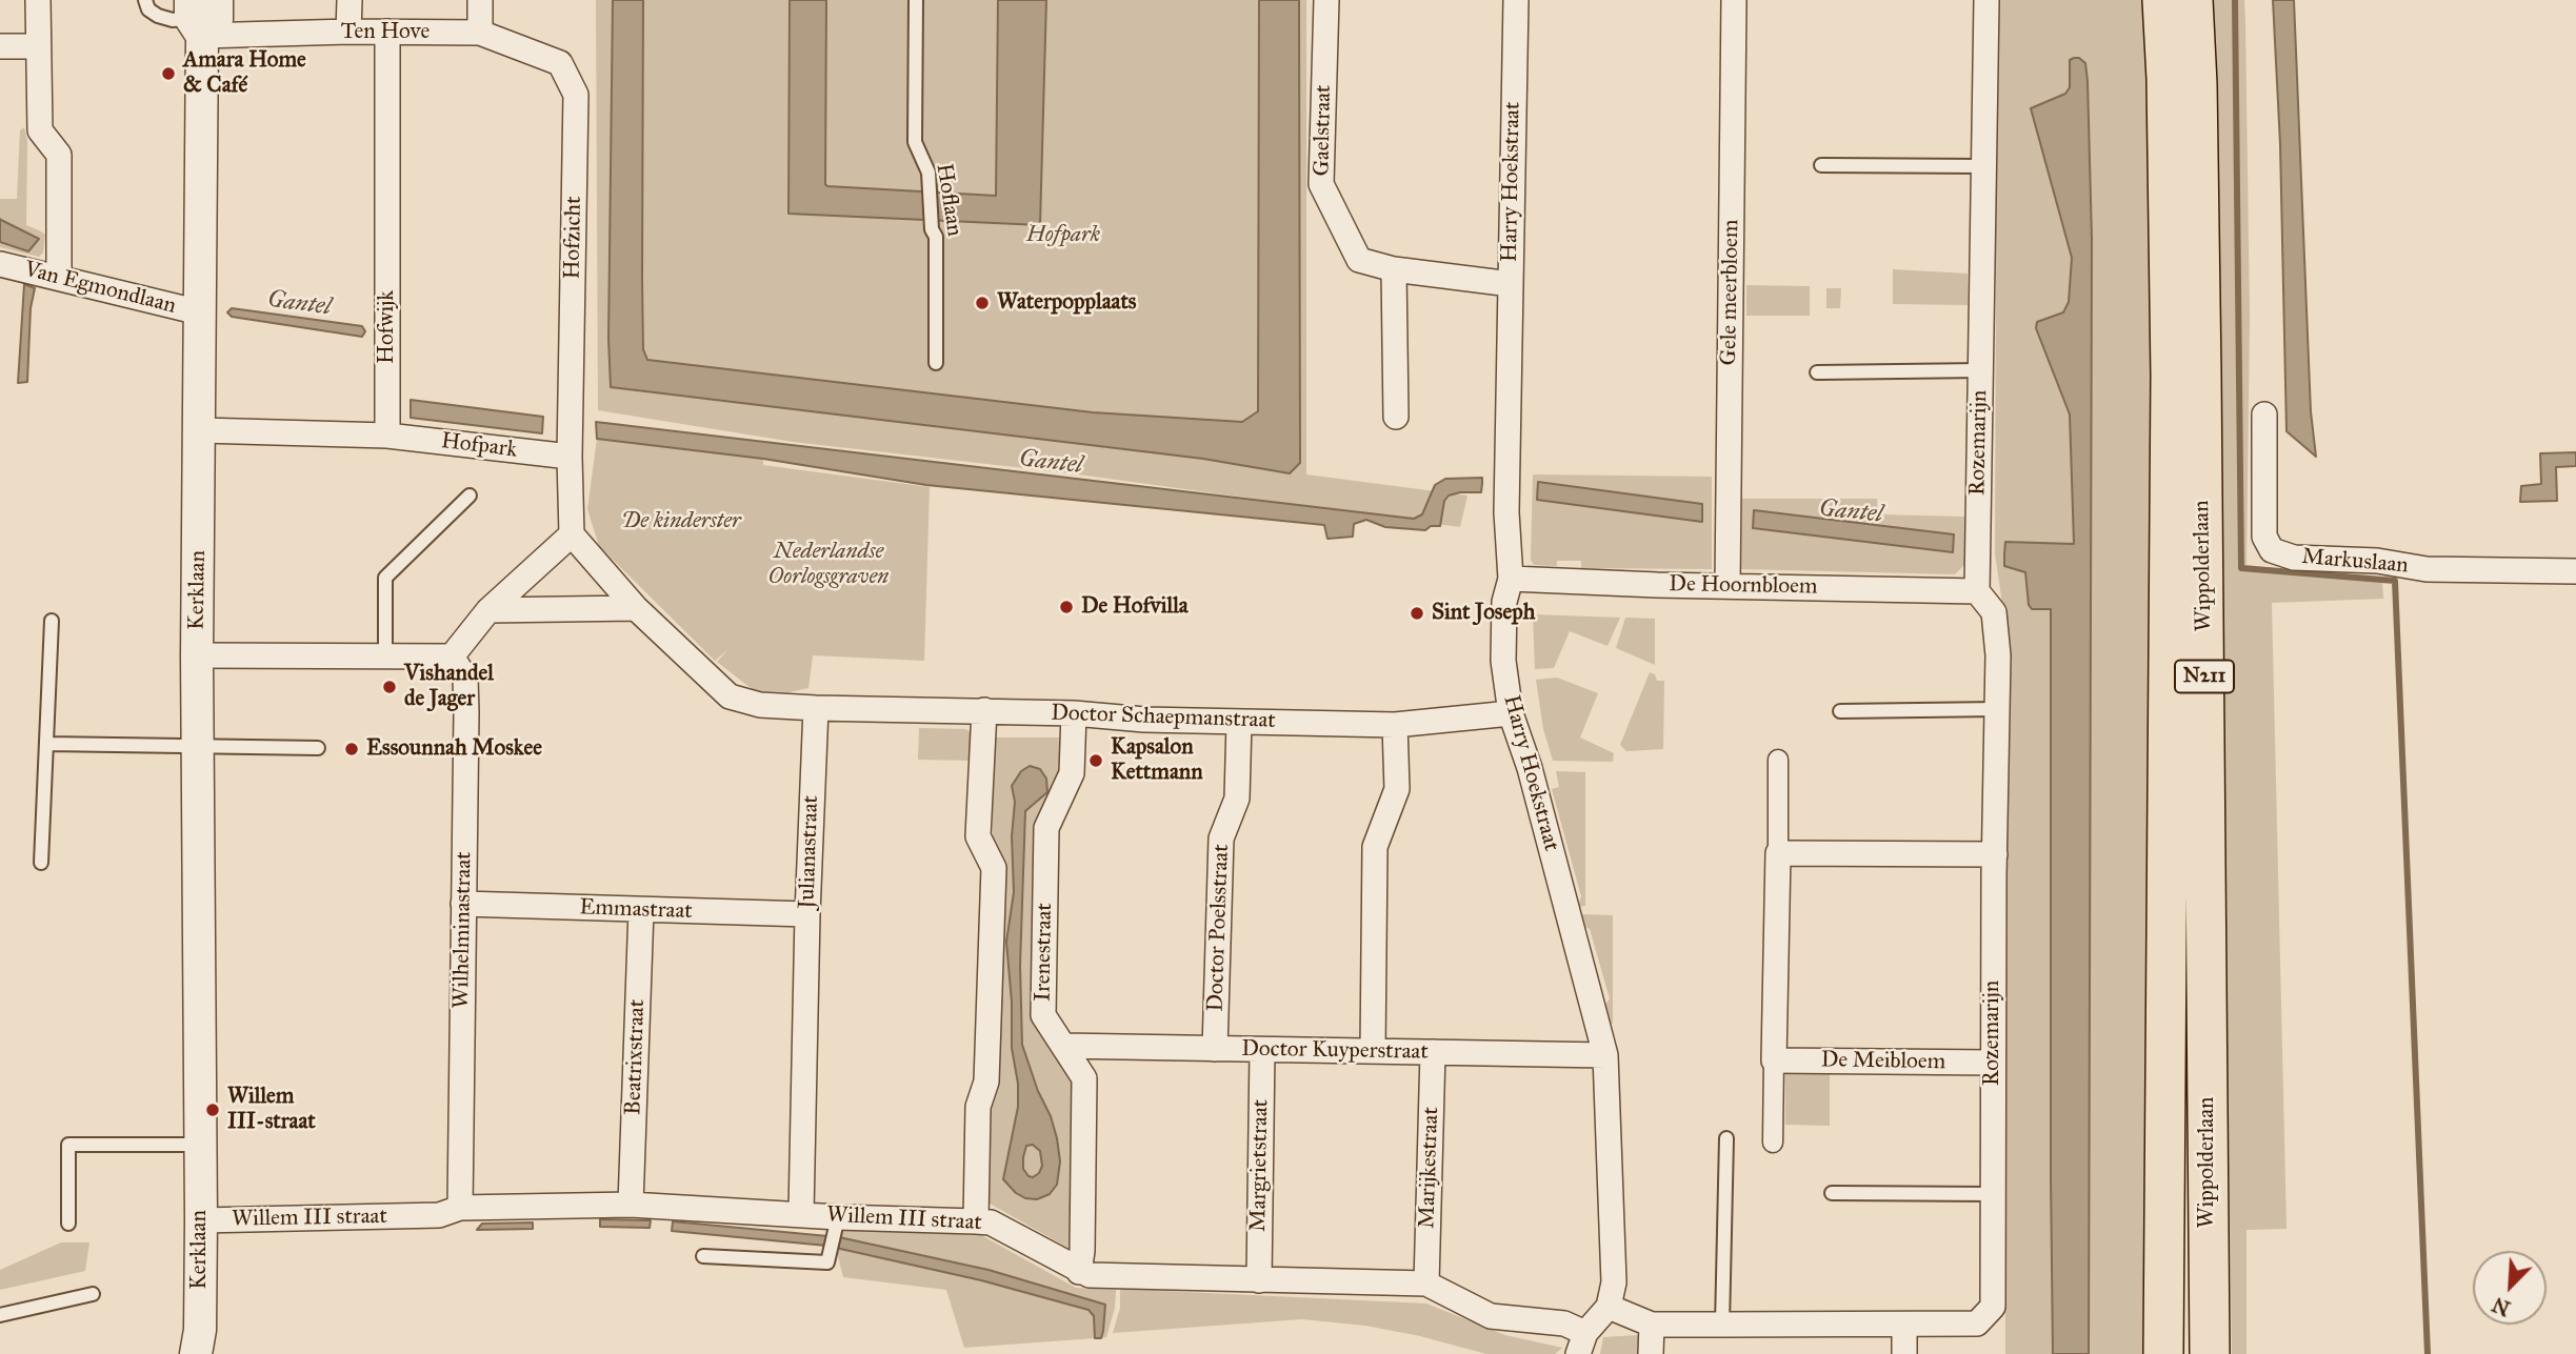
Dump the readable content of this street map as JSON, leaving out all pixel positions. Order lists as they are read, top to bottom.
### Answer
{
  "streets": {
    "main road": ["Wippolderlaan", "N211"],
    "street": [
      "Ten Hove",
      "Gaelstraat",
      "Harry Hoekstraat",
      "Hofzicht",
      "Van Egmondlaan",
      "Gele meerbloem",
      "Hofwijk",
      "Rozemarijn",
      "Hofpark",
      "Markuslaan",
      "De Hoornbloem",
      "Kerklaan",
      "Doctor Schaepmanstraat",
      "Julianastraat",
      "Emmastraat",
      "Doctor Poelsstraat",
      "Wilhelminastraat",
      "Irenestraat",
      "Doctor Kuyperstraat",
      "Beatrixstraat",
      "De Meibloem",
      "Margrietstraat",
      "Marijkestraat",
      "Willem III straat"
    ],
    "lane": ["Hoflaan"]
  },
  "crossings": [
    ["Ten Hove", "Hofzicht"],
    ["Ten Hove", "Hofwijk"],
    ["Ten Hove", "Kerklaan"],
    ["Gaelstraat", "Harry Hoekstraat"],
    ["Harry Hoekstraat", "Rozemarijn"],
    ["Harry Hoekstraat", "De Hoornbloem"],
    ["Harry Hoekstraat", "Doctor Schaepmanstraat"],
    ["Harry Hoekstraat", "Doctor Kuyperstraat"],
    ["Hofzicht", "Hofpark"],
    ["Van Egmondlaan", "Kerklaan"],
    ["Gele meerbloem", "De Hoornbloem"],
    ["Hofwijk", "Hofpark"],
    ["Rozemarijn", "De Hoornbloem"],
    ["Rozemarijn", "De Meibloem"],
    ["Kerklaan", "Willem III straat"],
    ["Doctor Schaepmanstraat", "Julianastraat"],
    ["Doctor Schaepmanstraat", "Doctor Poelsstraat"],
    ["Doctor Schaepmanstraat", "Irenestraat"],
    ["Julianastraat", "Emmastraat"],
    ["Julianastraat", "Willem III straat"],
    ["Emmastraat", "Wilhelminastraat"],
    ["Emmastraat", "Beatrixstraat"],
    ["Doctor Poelsstraat", "Doctor Kuyperstraat"],
    ["Wilhelminastraat", "Willem III straat"],
    ["Irenestraat", "Doctor Kuyperstraat"],
    ["Irenestraat", "Willem III straat"],
    ["Doctor Kuyperstraat", "Margrietstraat"],
    ["Doctor Kuyperstraat", "Marijkestraat"],
    ["Beatrixstraat", "Willem III straat"],
    ["Margrietstraat", "Willem III straat"],
    ["Marijkestraat", "Willem III straat"]
  ],
  "water": ["Gantel"],
  "parks": ["Hofpark", "De kinderster", "Nederlandse Oorlogsgraven"],
  "places": [
    "Amara Home & Café",
    "Waterpopplaats",
    "De Hofvilla",
    "Sint Joseph",
    "Vishandel de Jager",
    "Essounnah Moskee",
    "Kapsalon Kettmann",
    "Willem III-straat"
  ],
  "north": "bottom left"
}
